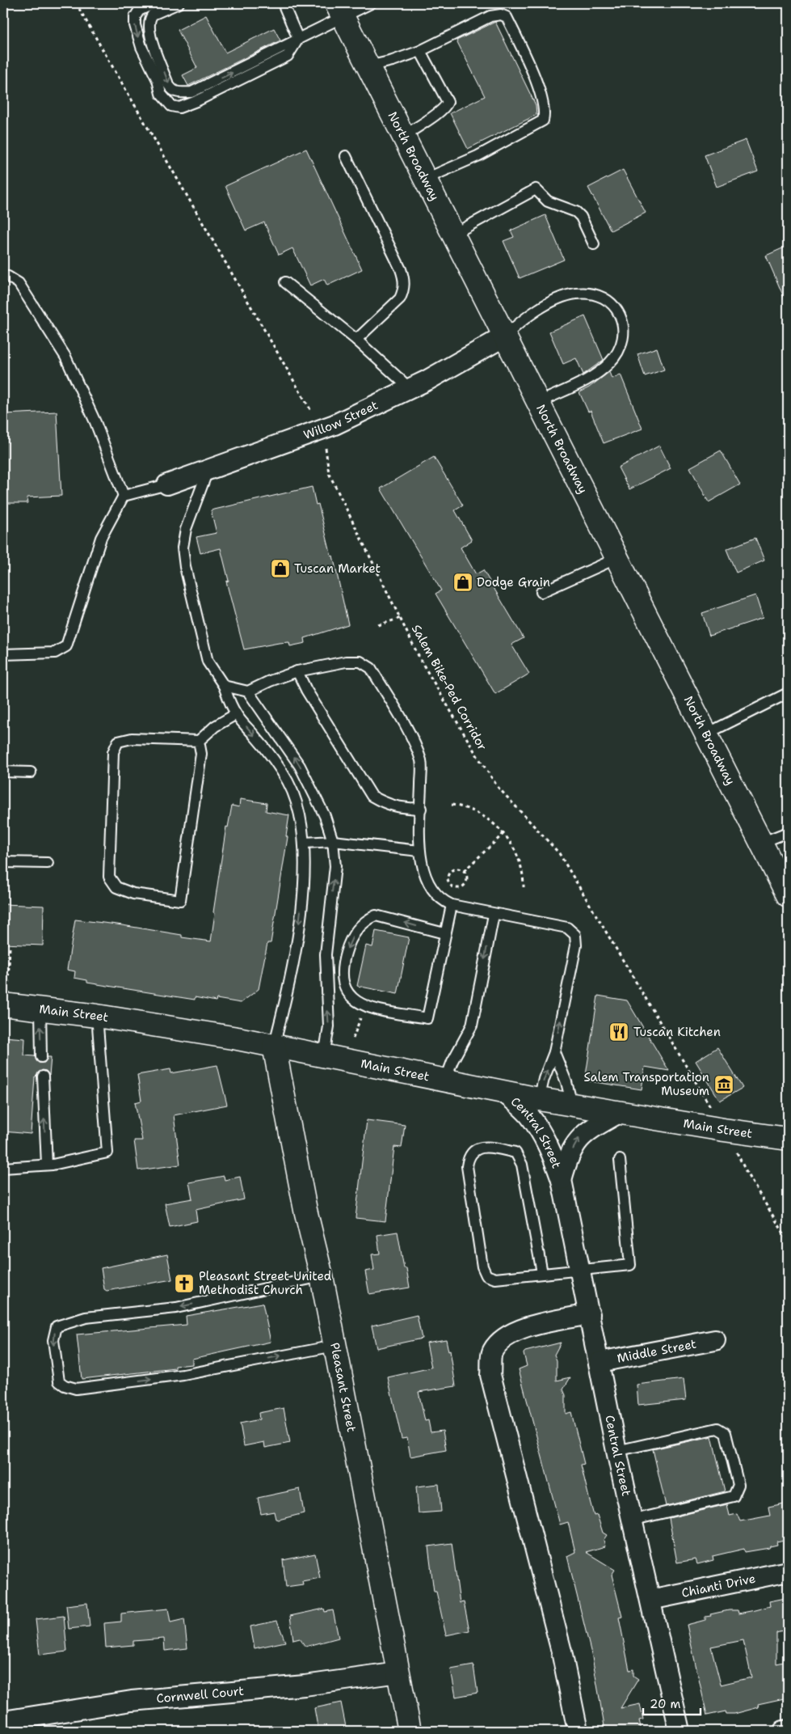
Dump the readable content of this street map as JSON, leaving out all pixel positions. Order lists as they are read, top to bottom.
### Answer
{
  "streets": {
    "main road": ["North Broadway", "Main Street", "Pleasant Street"],
    "street": [
      "Willow Street",
      "Central Street",
      "Middle Street",
      "Chianti Drive",
      "Cornwell Court"
    ],
    "path": ["Salem Bike-Ped Corridor"]
  },
  "crossings": [
    ["North Broadway", "Willow Street"],
    ["Salem Bike-Ped Corridor", "Main Street"],
    ["Main Street", "Central Street"],
    ["Main Street", "Pleasant Street"],
    ["Central Street", "Middle Street"],
    ["Central Street", "Chianti Drive"],
    ["Pleasant Street", "Cornwell Court"]
  ],
  "places": {
    "shop": ["Tuscan Market", "Dodge Grain"],
    "restaurant": ["Tuscan Kitchen"],
    "museum": ["Salem Transportation Museum"],
    "church": ["Pleasant Street United Methodist Church"]
  },
  "scale_bar": "20 m"
}
